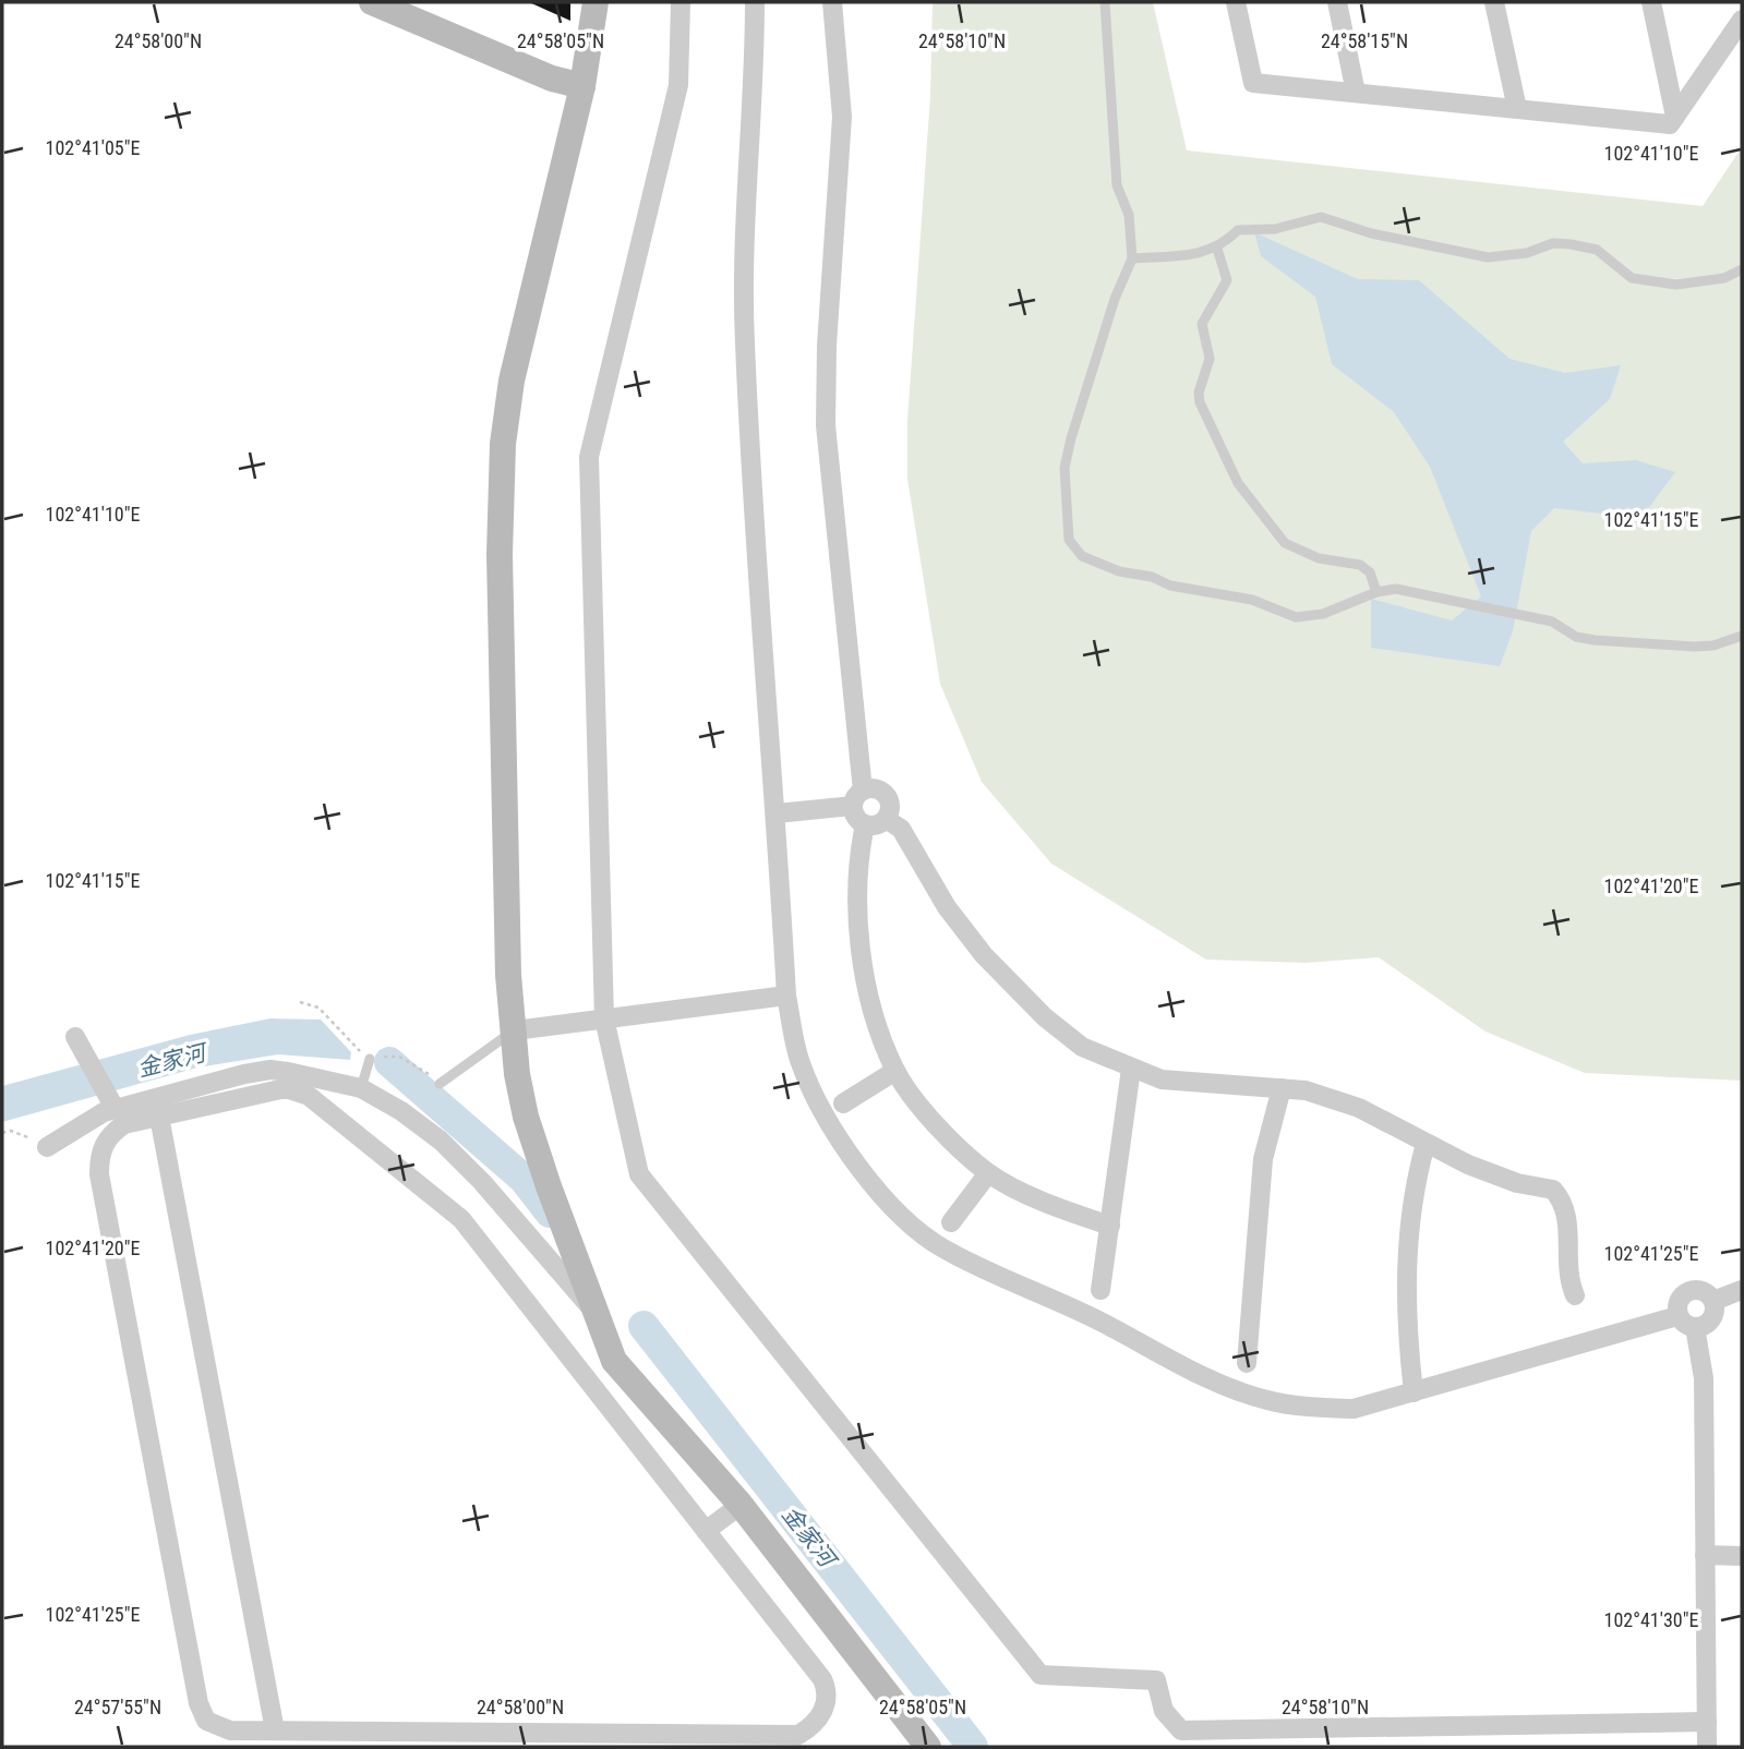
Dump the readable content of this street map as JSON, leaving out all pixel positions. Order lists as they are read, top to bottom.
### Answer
{
  "water": ["金家河"],
  "coordinates": [
    "24°58'00\"N",
    "24°58'05\"N",
    "24°58'10\"N",
    "24°58'15\"N",
    "102°41'05\"E",
    "102°41'10\"E",
    "102°41'15\"E",
    "102°41'20\"E",
    "102°41'25\"E",
    "102°41'30\"E",
    "24°57'55\"N"
  ]
}
